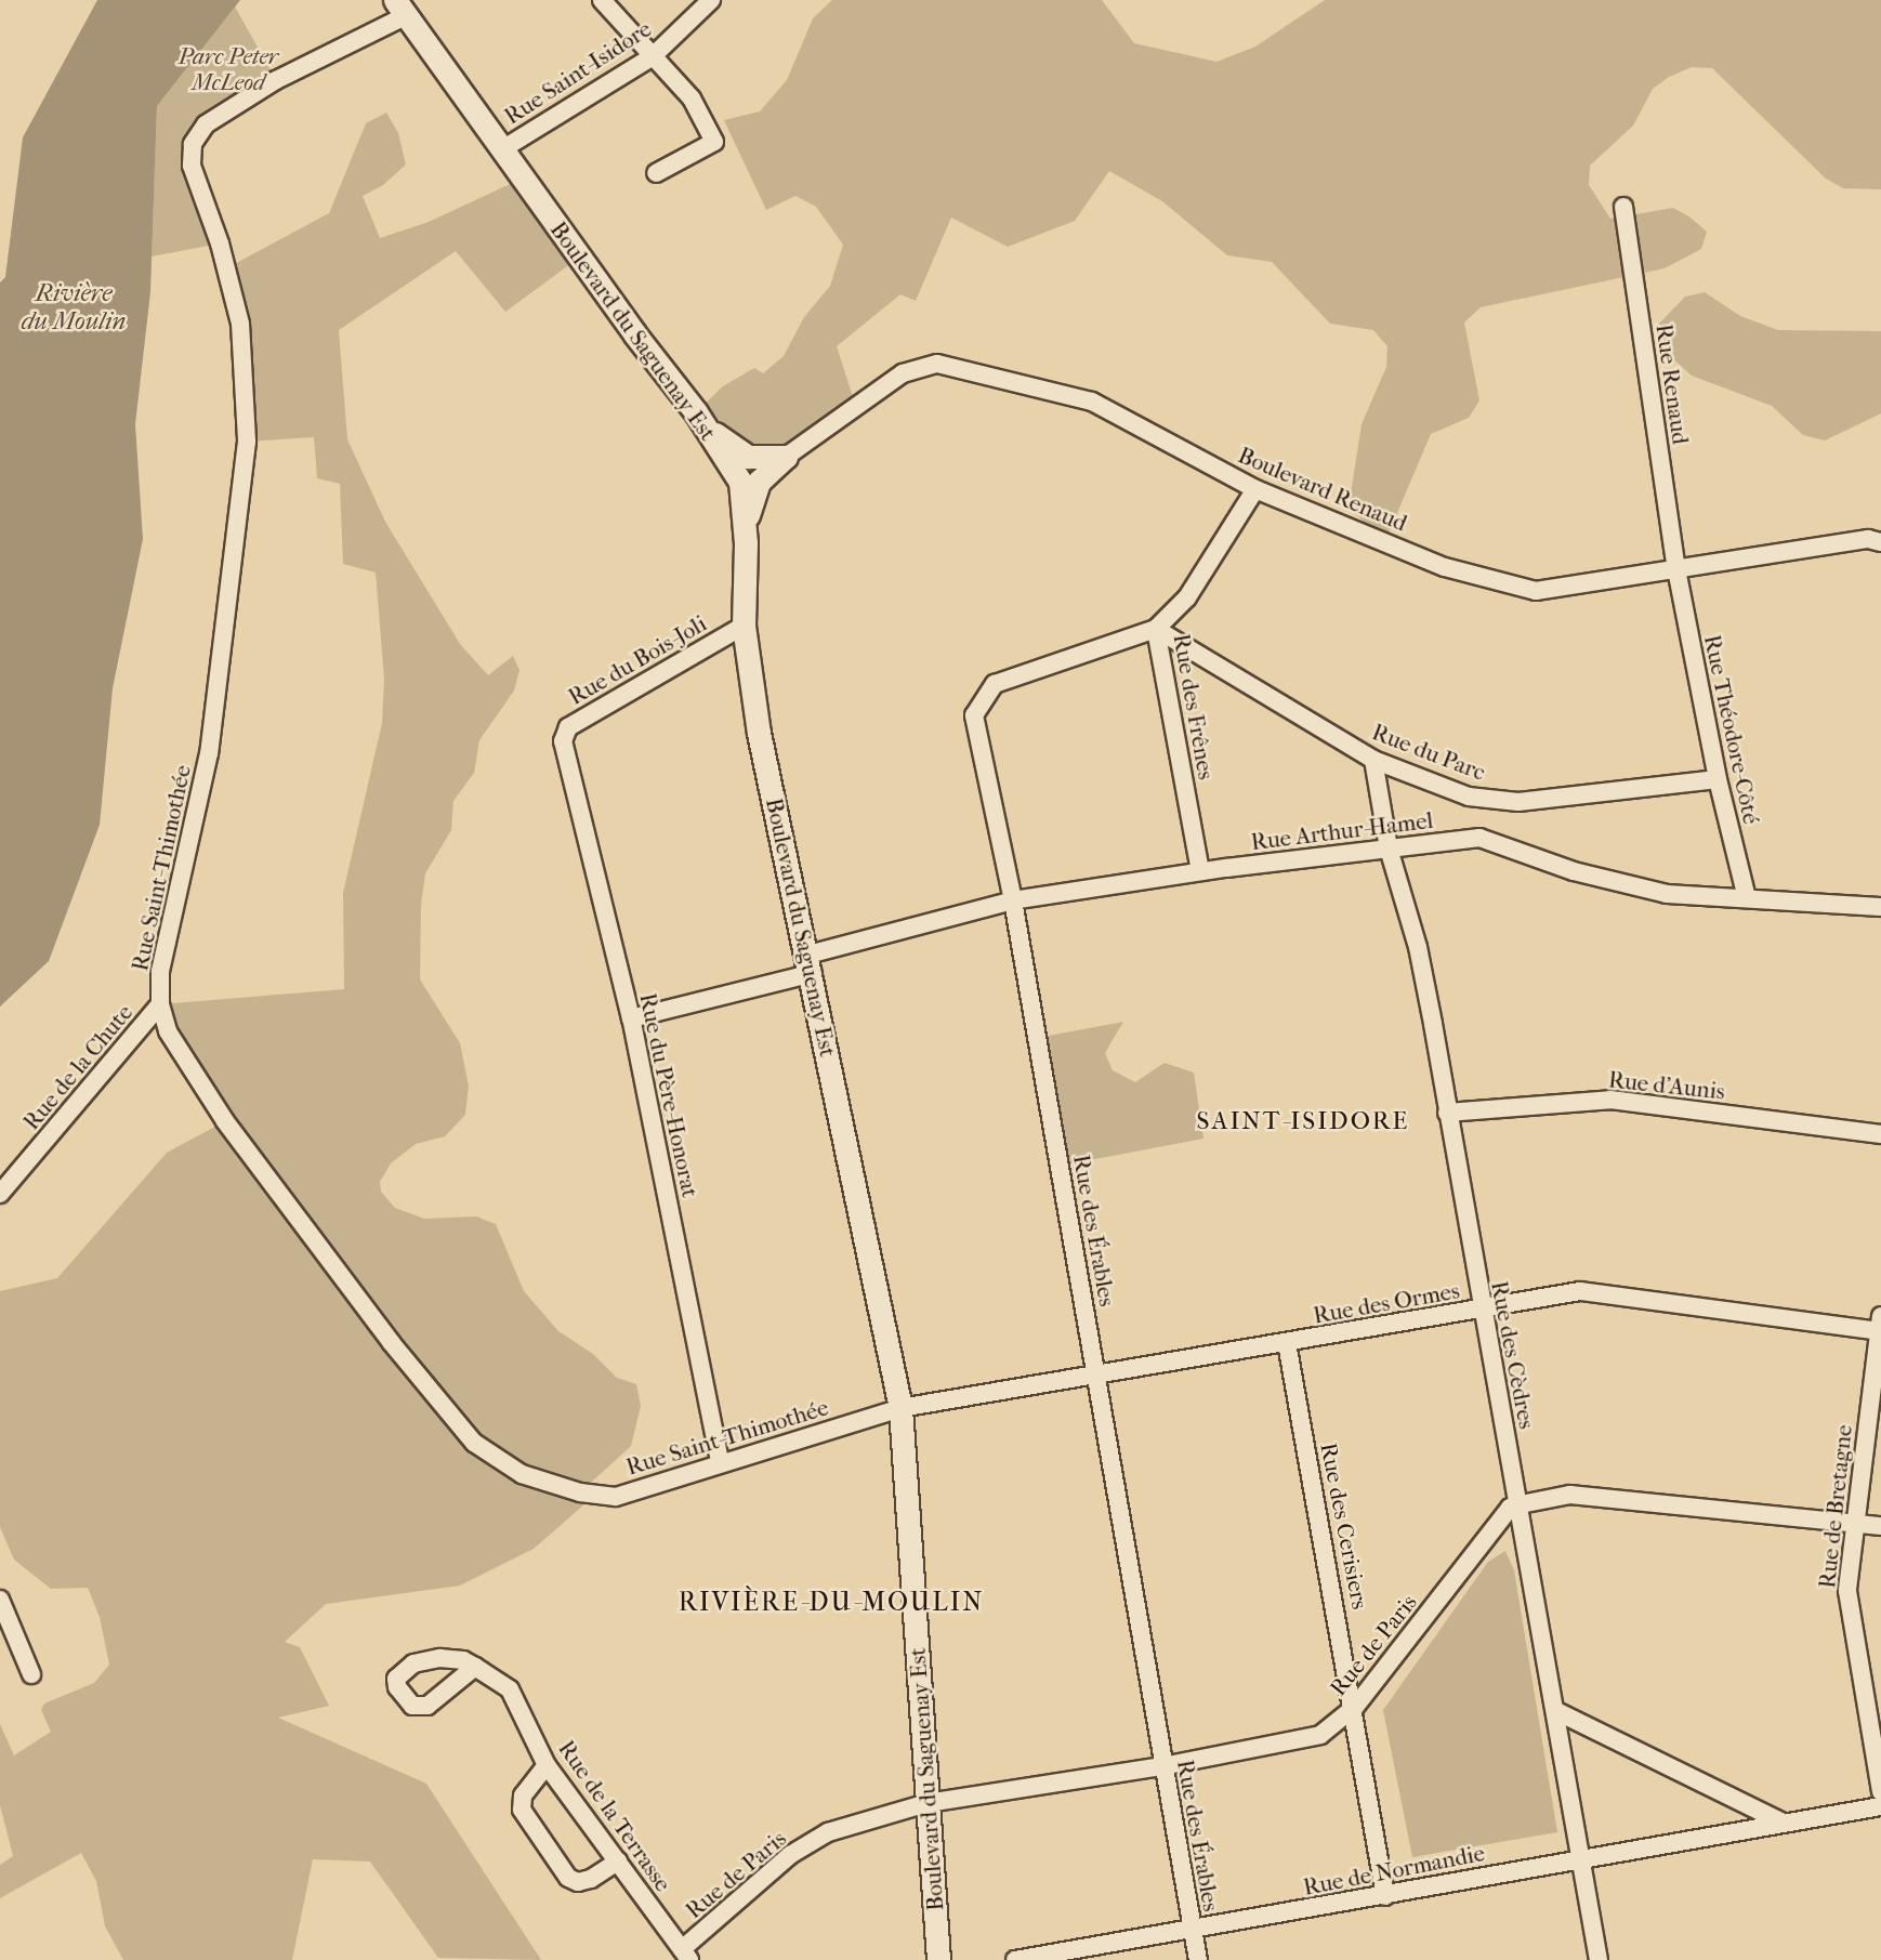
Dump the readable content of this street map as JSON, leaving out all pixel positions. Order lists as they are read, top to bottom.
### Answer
{
  "streets": {
    "main road": ["Boulevard du Saguenay Est"],
    "street": [
      "Rue Saint-Isidore",
      "Rue Renaud",
      "Boulevard Renaud",
      "Rue du Bois-Joli",
      "Rue des Frênes",
      "Rue Théodore-Côté",
      "Rue du Parc",
      "Rue Arthur-Hamel",
      "Rue Saint-Thimothée",
      "Rue de la Chute",
      "Rue d'Aunis",
      "Rue du Père-Honorat",
      "Rue des Érables",
      "Rue des Ormes",
      "Rue des Cèdres",
      "Rue de Bretagne",
      "Rue des Cerisiers",
      "Rue de Paris",
      "Rue de la Terrasse",
      "Rue de Normandie"
    ]
  },
  "crossings": [
    ["Rue Saint-Isidore", "Boulevard du Saguenay Est"],
    ["Boulevard du Saguenay Est", "Rue du Bois-Joli"],
    ["Boulevard du Saguenay Est", "Rue Arthur-Hamel"],
    ["Boulevard du Saguenay Est", "Rue Saint-Thimothée"],
    ["Boulevard du Saguenay Est", "Rue des Ormes"],
    ["Boulevard du Saguenay Est", "Rue de Paris"],
    ["Rue Renaud", "Boulevard Renaud"],
    ["Rue Renaud", "Rue Théodore-Côté"],
    ["Boulevard Renaud", "Rue des Frênes"],
    ["Boulevard Renaud", "Rue Théodore-Côté"],
    ["Rue du Bois-Joli", "Rue du Père-Honorat"],
    ["Rue des Frênes", "Rue du Parc"],
    ["Rue des Frênes", "Rue Arthur-Hamel"],
    ["Rue des Frênes", "Rue des Érables"],
    ["Rue Théodore-Côté", "Rue du Parc"],
    ["Rue Théodore-Côté", "Rue Arthur-Hamel"],
    ["Rue du Parc", "Rue des Érables"],
    ["Rue du Parc", "Rue des Cèdres"],
    ["Rue Arthur-Hamel", "Rue du Père-Honorat"],
    ["Rue Arthur-Hamel", "Rue des Érables"],
    ["Rue Arthur-Hamel", "Rue des Cèdres"],
    ["Rue Saint-Thimothée", "Rue de la Chute"],
    ["Rue Saint-Thimothée", "Rue du Père-Honorat"],
    ["Rue Saint-Thimothée", "Rue des Ormes"],
    ["Rue d'Aunis", "Rue des Cèdres"],
    ["Rue des Érables", "Rue des Ormes"],
    ["Rue des Érables", "Rue de Paris"],
    ["Rue des Érables", "Rue de Normandie"],
    ["Rue des Ormes", "Rue des Cèdres"],
    ["Rue des Ormes", "Rue de Bretagne"],
    ["Rue des Ormes", "Rue des Cerisiers"],
    ["Rue des Cèdres", "Rue de Paris"],
    ["Rue des Cèdres", "Rue de Normandie"],
    ["Rue des Cerisiers", "Rue de Paris"],
    ["Rue des Cerisiers", "Rue de Normandie"],
    ["Rue de Paris", "Rue de la Terrasse"]
  ],
  "districts": ["SAINT-ISIDORE", "RIVIÈRE-DU-MOULIN"],
  "water": ["Rivière du Moulin"],
  "parks": ["Parc Peter McLeod"]
}
